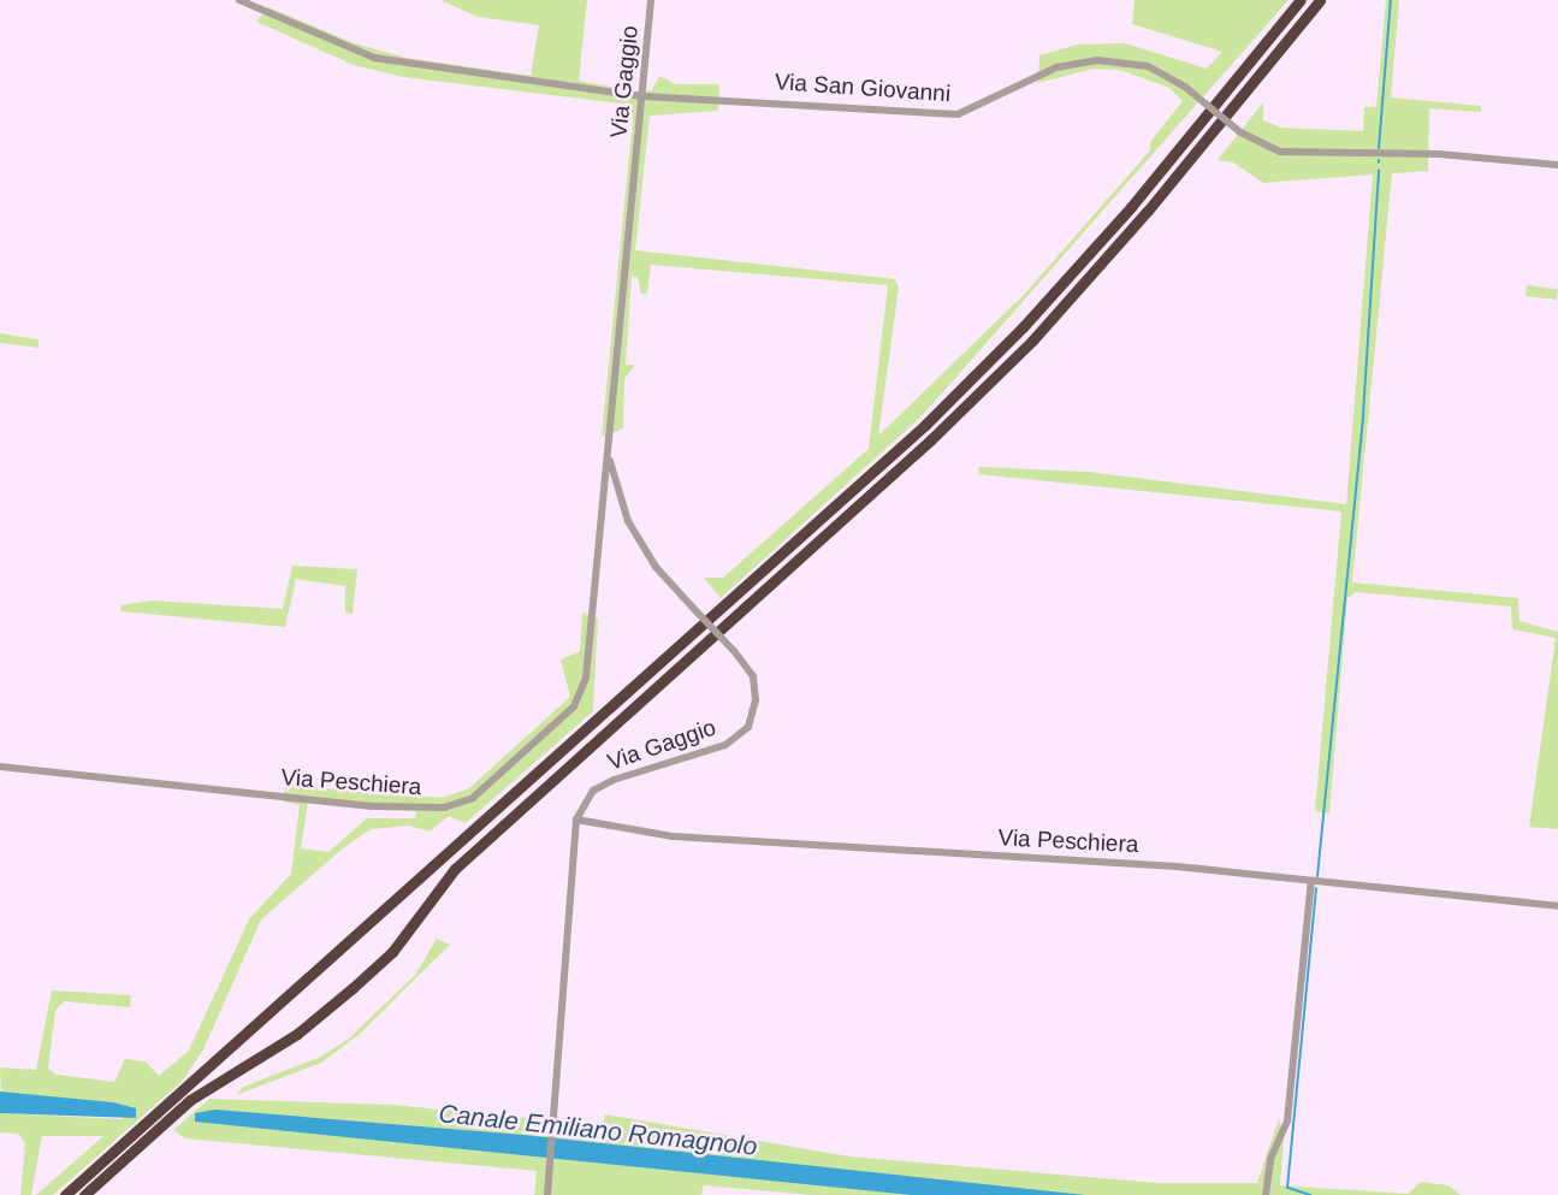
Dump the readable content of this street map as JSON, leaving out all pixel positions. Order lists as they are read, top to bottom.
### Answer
{
  "streets": {
    "street": ["Via Gaggio", "Via San Giovanni", "Via Peschiera"]
  },
  "crossings": [
    ["Via Gaggio", "Via San Giovanni"],
    ["Via Gaggio", "Via Peschiera"]
  ],
  "water": ["Canale Emiliano Romagnolo"]
}
